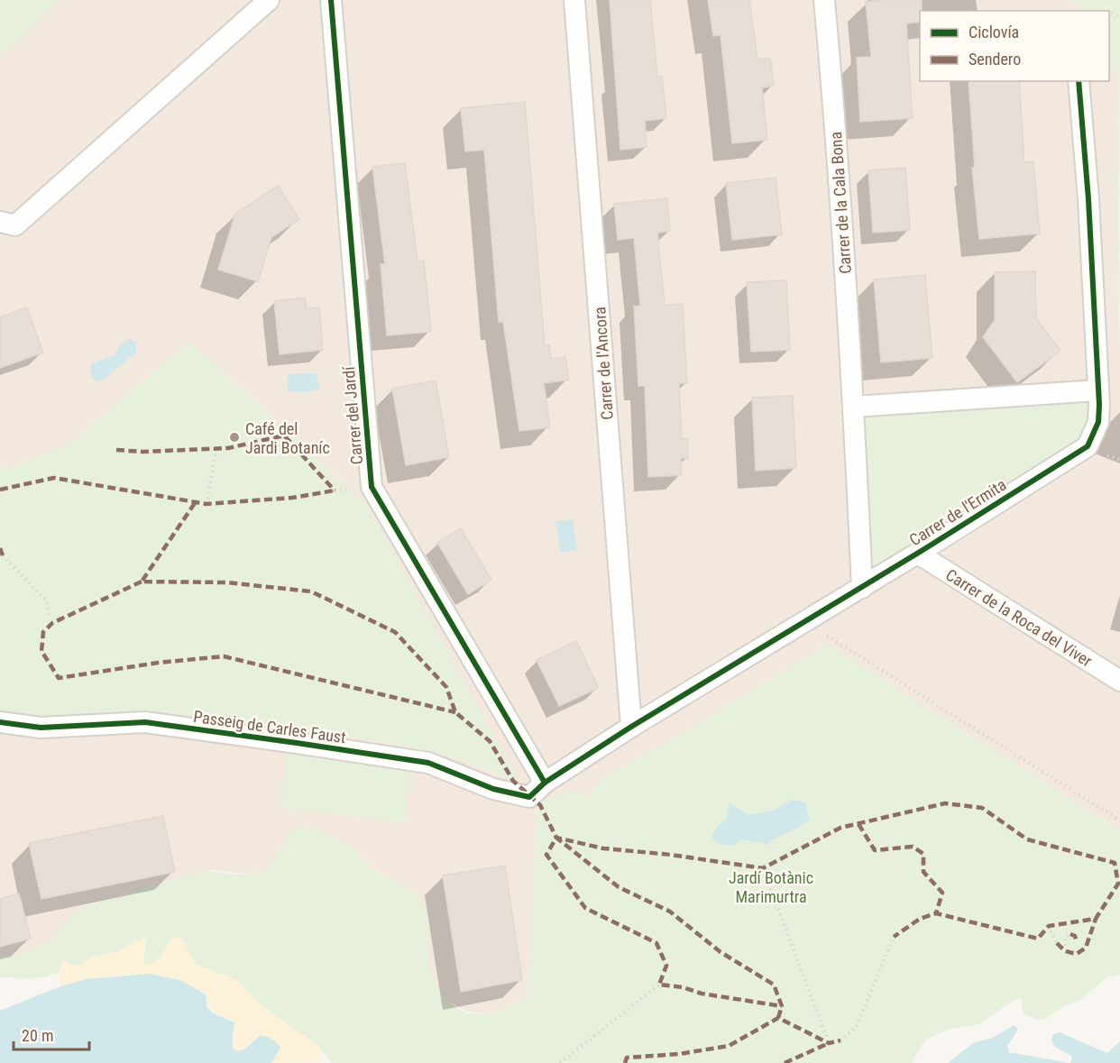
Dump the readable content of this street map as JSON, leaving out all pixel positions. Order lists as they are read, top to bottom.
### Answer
{
  "streets": {
    "street": [
      "Carrer de la Cala Bona",
      "Carrer de l'Ancora",
      "Carrer del Jardí",
      "Carrer de l'Ermita",
      "Carrer de la Roca del Viver",
      "Passeig de Carles Faust"
    ]
  },
  "crossings": [
    ["Carrer de la Cala Bona", "Carrer de l'Ermita"],
    ["Carrer de l'Ancora", "Carrer de l'Ermita"],
    ["Carrer del Jardí", "Carrer de l'Ermita"],
    ["Carrer de l'Ermita", "Carrer de la Roca del Viver"],
    ["Carrer de l'Ermita", "Passeig de Carles Faust"]
  ],
  "parks": ["Jardí Botànic Marimurtra"],
  "places": ["Café del Jardi Botaníc"],
  "legend": ["Ciclovía", "Sendero"],
  "scale_bar": "20 m"
}
